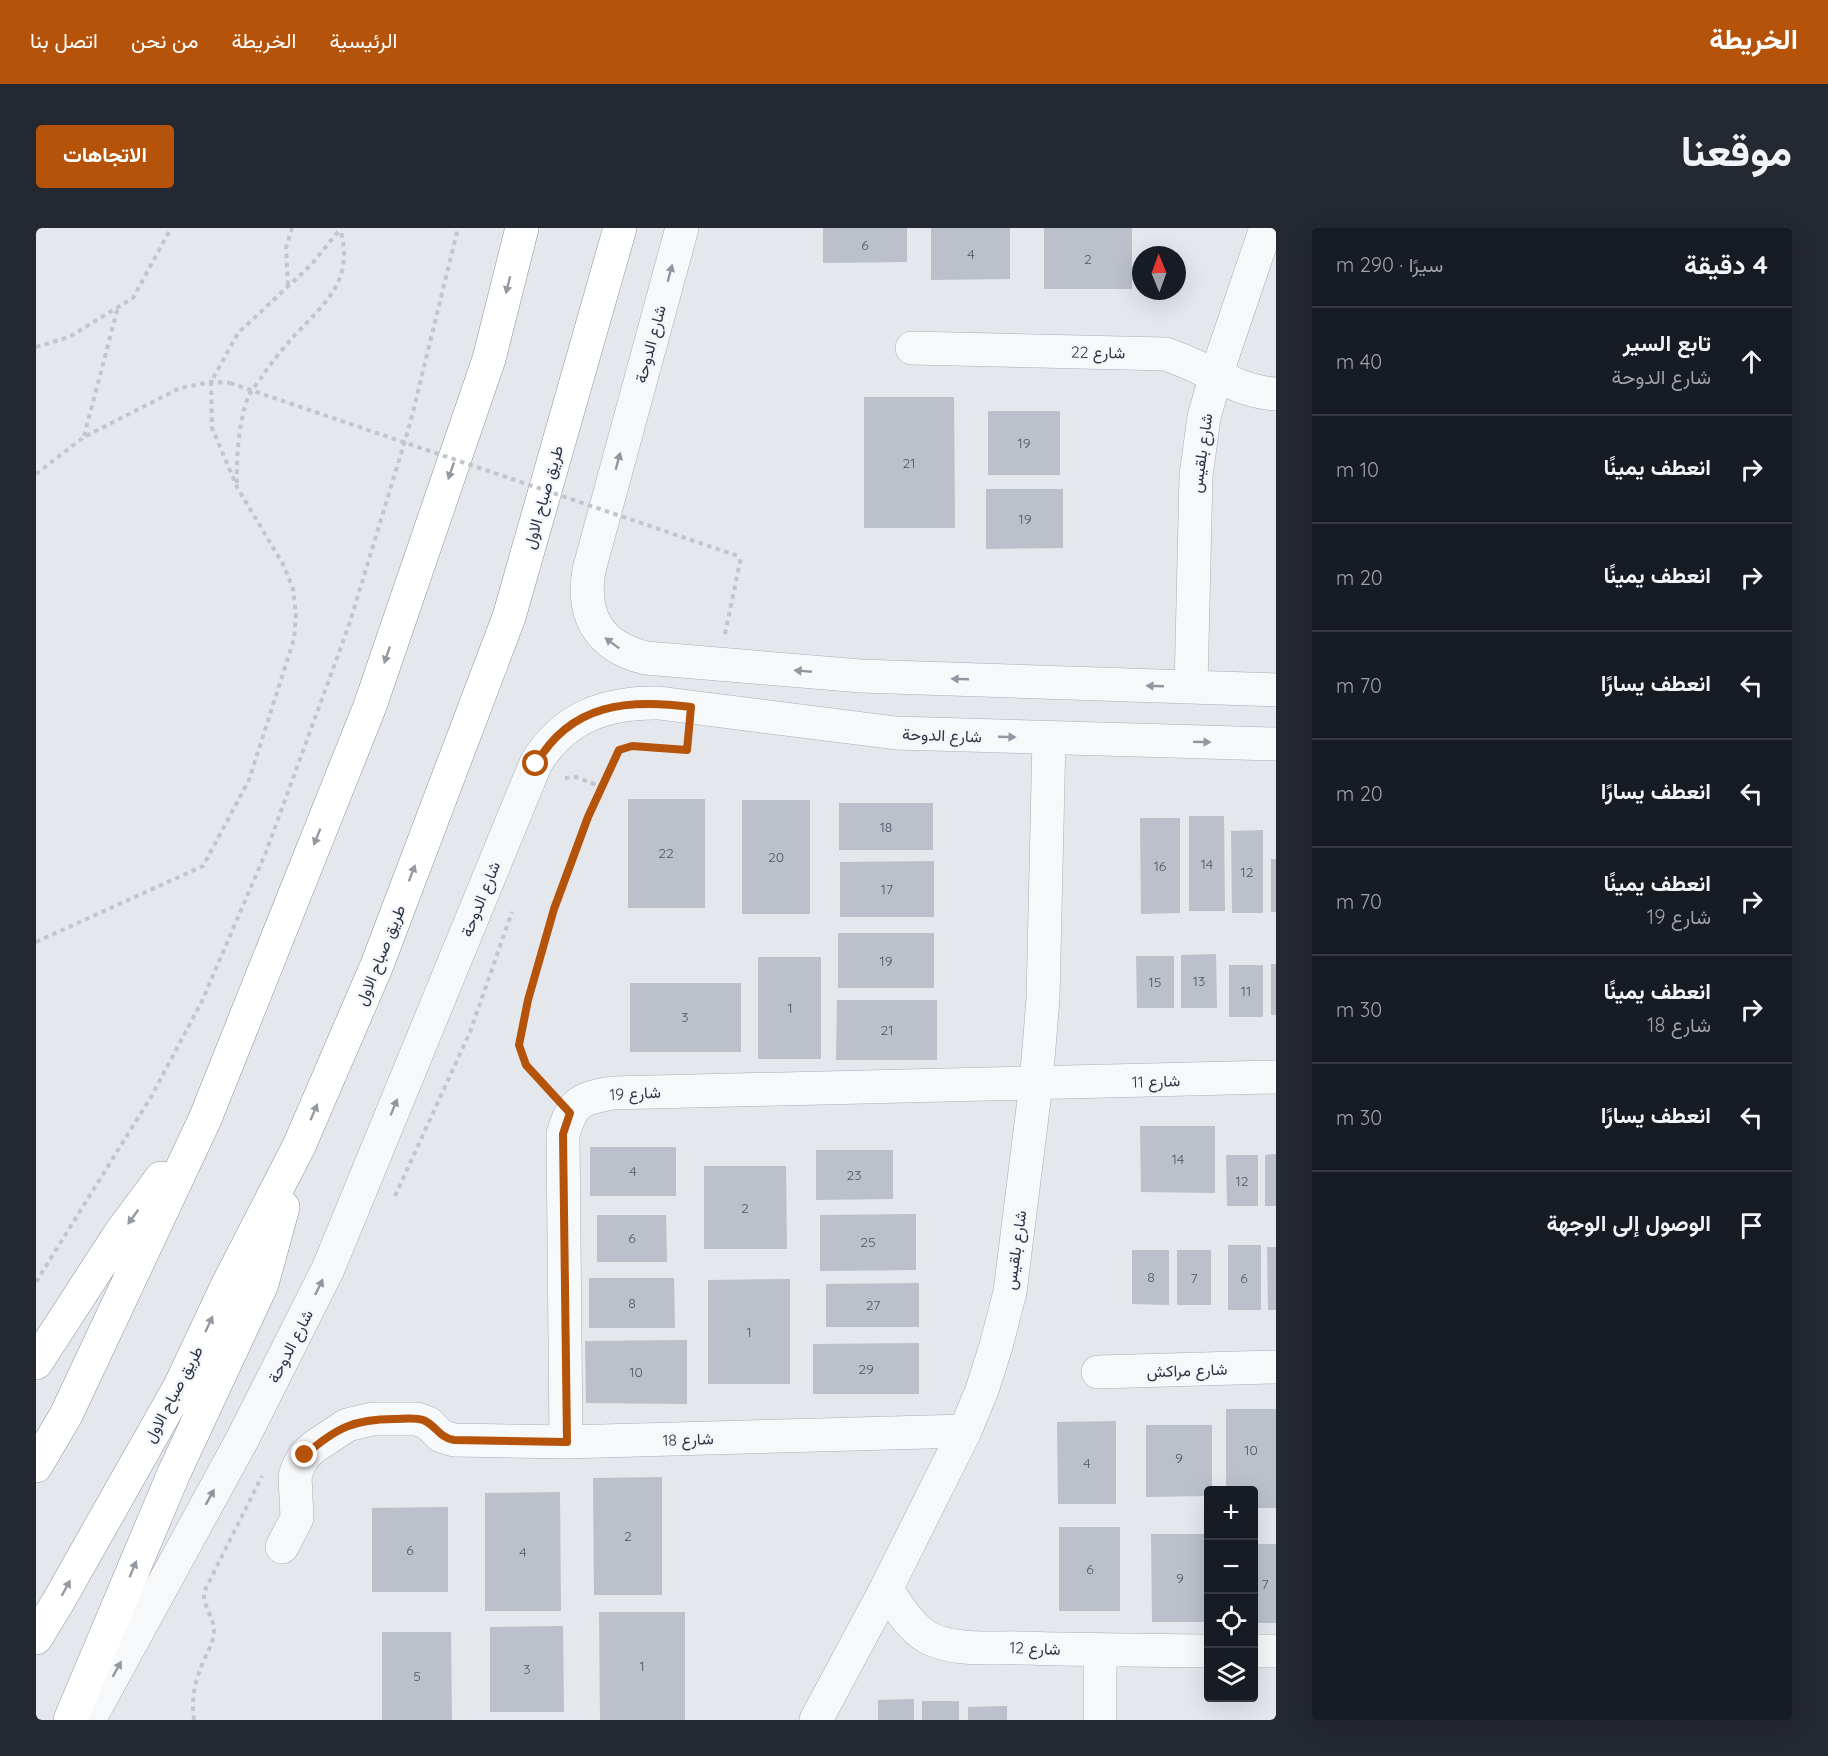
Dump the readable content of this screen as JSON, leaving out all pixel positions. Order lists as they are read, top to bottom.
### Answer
{
  "streets": {
    "highway": ["طريق صباح الاول"],
    "street": [
      "شارع الدوحة",
      "شارع 22",
      "شارع بلقيس",
      "شارع 11",
      "شارع 19",
      "شارع مراكش",
      "شارع 18",
      "شارع 12"
    ]
  },
  "crossings": [
    ["شارع الدوحة", "شارع بلقيس"],
    ["شارع 22", "شارع بلقيس"],
    ["شارع بلقيس", "شارع 11"],
    ["شارع بلقيس", "شارع 19"],
    ["شارع بلقيس", "شارع 18"],
    ["شارع بلقيس", "شارع 12"],
    ["شارع 11", "شارع 19"]
  ],
  "house_numbers": [
    "6",
    "4",
    "2",
    "19",
    "21",
    "19",
    "18",
    "22",
    "20",
    "14",
    "16",
    "12",
    "17",
    "19",
    "13",
    "15",
    "11",
    "1",
    "3",
    "21",
    "14",
    "4",
    "23",
    "12",
    "2",
    "6",
    "25",
    "8",
    "7",
    "6",
    "8",
    "27",
    "1",
    "29",
    "10",
    "10",
    "9",
    "4",
    "2",
    "6",
    "4",
    "6",
    "9",
    "7",
    "1",
    "3",
    "5"
  ],
  "north": "top",
  "page": {
    "header": "الخريطة",
    "nav": [
      "الرئيسية",
      "الخريطة",
      "من نحن",
      "اتصل بنا"
    ],
    "title": "موقعنا",
    "buttons": "الاتجاهات",
    "heading": ["4 دقيقة", "سيرًا · 290 m"],
    "list": [
      ["تابع السير", "شارع الدوحة", "40 m"],
      ["انعطف يمينًا", "10 m"],
      ["انعطف يمينًا", "20 m"],
      ["انعطف يسارًا", "70 m"],
      ["انعطف يسارًا", "20 m"],
      ["انعطف يمينًا", "شارع 19", "70 m"],
      ["انعطف يمينًا", "شارع 18", "30 m"],
      ["انعطف يسارًا", "30 m"],
      "الوصول إلى الوجهة"
    ],
    "map_buttons": ["+", "−"]
  }
}
